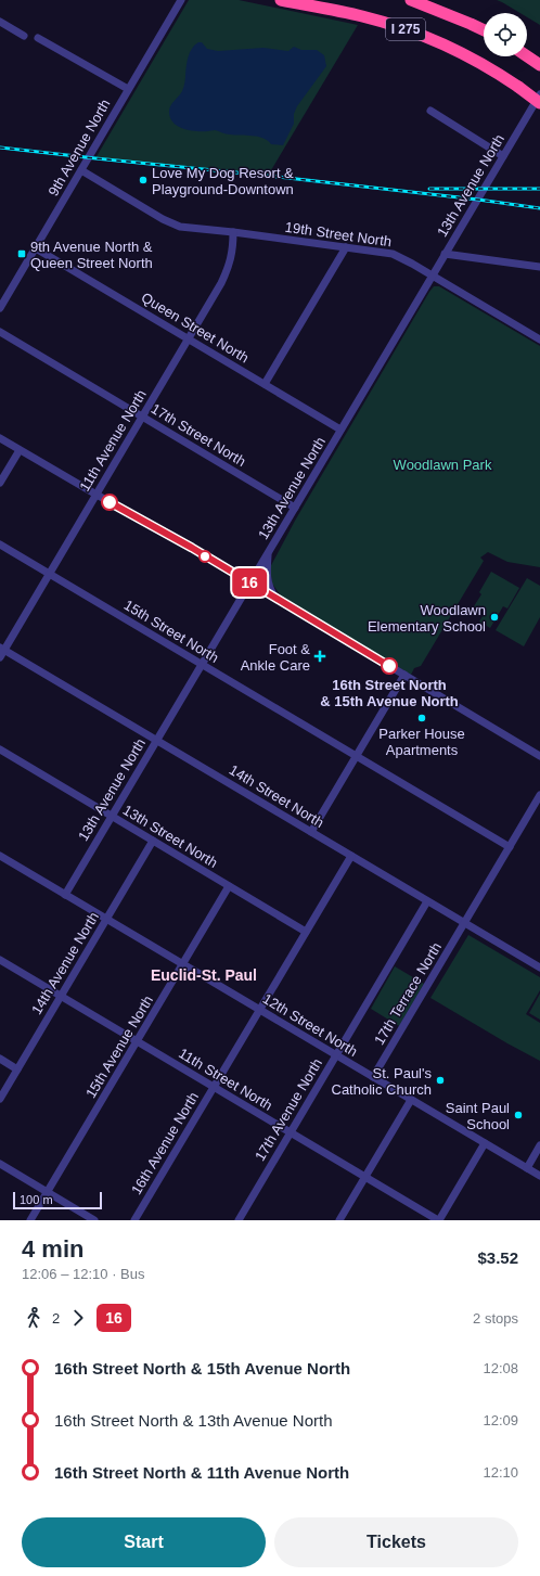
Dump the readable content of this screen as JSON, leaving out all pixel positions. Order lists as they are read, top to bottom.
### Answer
{
  "streets": {
    "highway": ["I 275"],
    "street": [
      "9th Avenue North",
      "13th Avenue North",
      "19th Street North",
      "Queen Street North",
      "17th Street North",
      "11th Avenue North",
      "15th Street North",
      "14th Street North",
      "13th Street North",
      "14th Avenue North",
      "17th Terrace North",
      "12th Street North",
      "15th Avenue North",
      "11th Street North",
      "17th Avenue North",
      "16th Avenue North"
    ]
  },
  "crossings": [
    ["9th Avenue North", "19th Street North"],
    ["9th Avenue North", "Queen Street North"],
    ["13th Avenue North", "19th Street North"],
    ["13th Avenue North", "Queen Street North"],
    ["13th Avenue North", "17th Street North"],
    ["13th Avenue North", "15th Street North"],
    ["13th Avenue North", "14th Street North"],
    ["13th Avenue North", "13th Street North"],
    ["13th Avenue North", "12th Street North"],
    ["19th Street North", "11th Avenue North"],
    ["Queen Street North", "11th Avenue North"],
    ["17th Street North", "11th Avenue North"],
    ["11th Avenue North", "15th Street North"],
    ["11th Avenue North", "14th Street North"],
    ["14th Street North", "17th Terrace North"],
    ["14th Street North", "17th Avenue North"],
    ["14th Street North", "16th Avenue North"],
    ["13th Street North", "14th Avenue North"],
    ["13th Street North", "15th Avenue North"],
    ["13th Street North", "16th Avenue North"],
    ["14th Avenue North", "12th Street North"],
    ["14th Avenue North", "11th Street North"],
    ["17th Terrace North", "12th Street North"],
    ["12th Street North", "15th Avenue North"],
    ["12th Street North", "17th Avenue North"],
    ["12th Street North", "16th Avenue North"],
    ["15th Avenue North", "11th Street North"],
    ["11th Street North", "17th Avenue North"],
    ["11th Street North", "16th Avenue North"]
  ],
  "districts": ["Euclid-St. Paul"],
  "parks": ["Woodlawn Park"],
  "places": {
    "other": [
      "Love My Dog Resort & Playground-Downtown",
      "Woodlawn Elementary School",
      "16th Street North & 15th Avenue North",
      "Parker House Apartments",
      "St. Paul's Catholic Church",
      "Saint Paul School"
    ],
    "transit": ["9th Avenue North & Queen Street North"],
    "health": ["Foot & Ankle Care"]
  },
  "lines": ["bus line 16"],
  "scale_bar": "100 m",
  "page": {
    "on_map": "16",
    "scale": "100 m",
    "heading": ["4 min", "12:06 – 12:10 · Bus", "$3.52"],
    "legs": ["2", "16", "2 stops"],
    "list": [
      {
        "name": "16th Street North & 15th Avenue North",
        "value": "12:08"
      },
      {
        "name": "16th Street North & 13th Avenue North",
        "value": "12:09"
      },
      {
        "name": "16th Street North & 11th Avenue North",
        "value": "12:10"
      }
    ],
    "buttons": ["Start", "Tickets"]
  }
}
